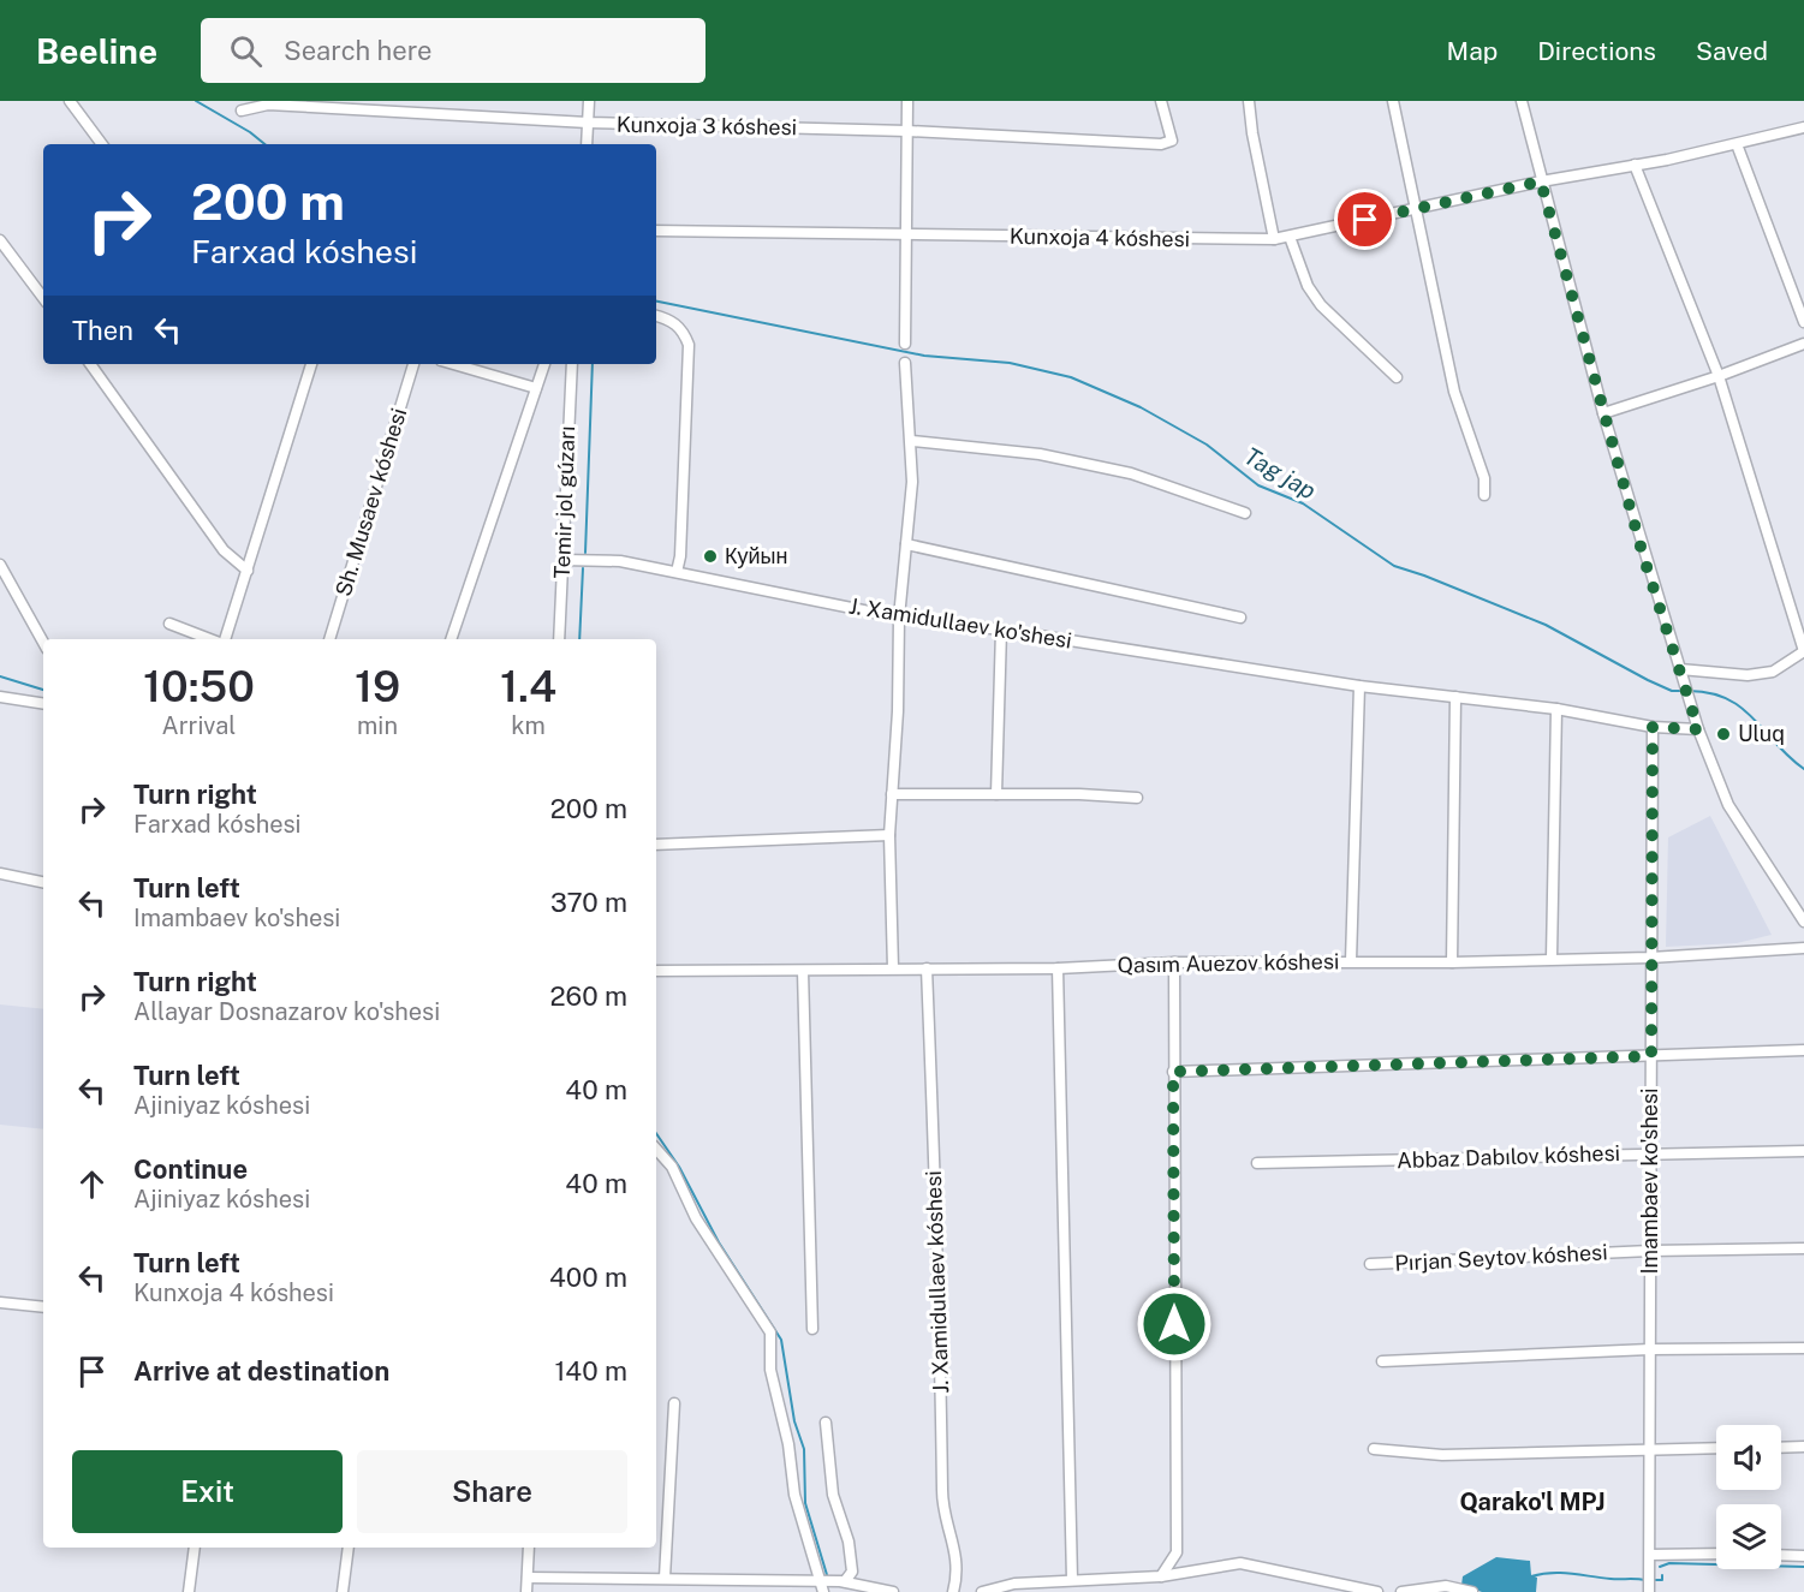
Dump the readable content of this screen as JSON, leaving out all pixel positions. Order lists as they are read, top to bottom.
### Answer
{
  "streets": {
    "street": [
      "Kunxoja 3 kóshesi",
      "Kunxoja 4 kóshesi",
      "Sh. Musaev kóshesi",
      "Temir jol gúzarı",
      "J. Xamidullaev ko'shesi",
      "Qasım Auezov kóshesi",
      "Abbaz Dabılov kóshesi",
      "Imambaev ko'shesi",
      "Pırjan Seytov kóshesi",
      "J. Xamidullaev kóshesi"
    ]
  },
  "crossings": [
    ["Temir jol gúzarı", "J. Xamidullaev ko'shesi"],
    ["J. Xamidullaev ko'shesi", "Imambaev ko'shesi"],
    ["Qasım Auezov kóshesi", "Imambaev ko'shesi"],
    ["Qasım Auezov kóshesi", "J. Xamidullaev kóshesi"],
    ["Abbaz Dabılov kóshesi", "Imambaev ko'shesi"],
    ["Imambaev ko'shesi", "Pırjan Seytov kóshesi"]
  ],
  "districts": ["Qarako'l MPJ"],
  "water": ["Tag jap"],
  "places": ["Куйын", "Uluq"],
  "page": {
    "header": "Beeline",
    "search": "Search here",
    "nav": ["Map", "Directions", "Saved"],
    "turn": ["200 m", "Farxad kóshesi"],
    "then": "Then",
    "eta": [
      "10:50",
      "Arrival",
      "19",
      "min",
      "1.4",
      "km"
    ],
    "list": [
      {
        "name": "Turn right",
        "note": "Farxad kóshesi",
        "value": "200 m"
      },
      {
        "name": "Turn left",
        "note": "Imambaev ko'shesi",
        "value": "370 m"
      },
      {
        "name": "Turn right",
        "note": "Allayar Dosnazarov ko'shesi",
        "value": "260 m"
      },
      {
        "name": "Turn left",
        "note": "Ajiniyaz kóshesi",
        "value": "40 m"
      },
      {
        "name": "Continue",
        "note": "Ajiniyaz kóshesi",
        "value": "40 m"
      },
      {
        "name": "Turn left",
        "note": "Kunxoja 4 kóshesi",
        "value": "400 m"
      },
      {
        "name": "Arrive at destination",
        "value": "140 m"
      }
    ],
    "buttons": ["Exit", "Share"]
  }
}
